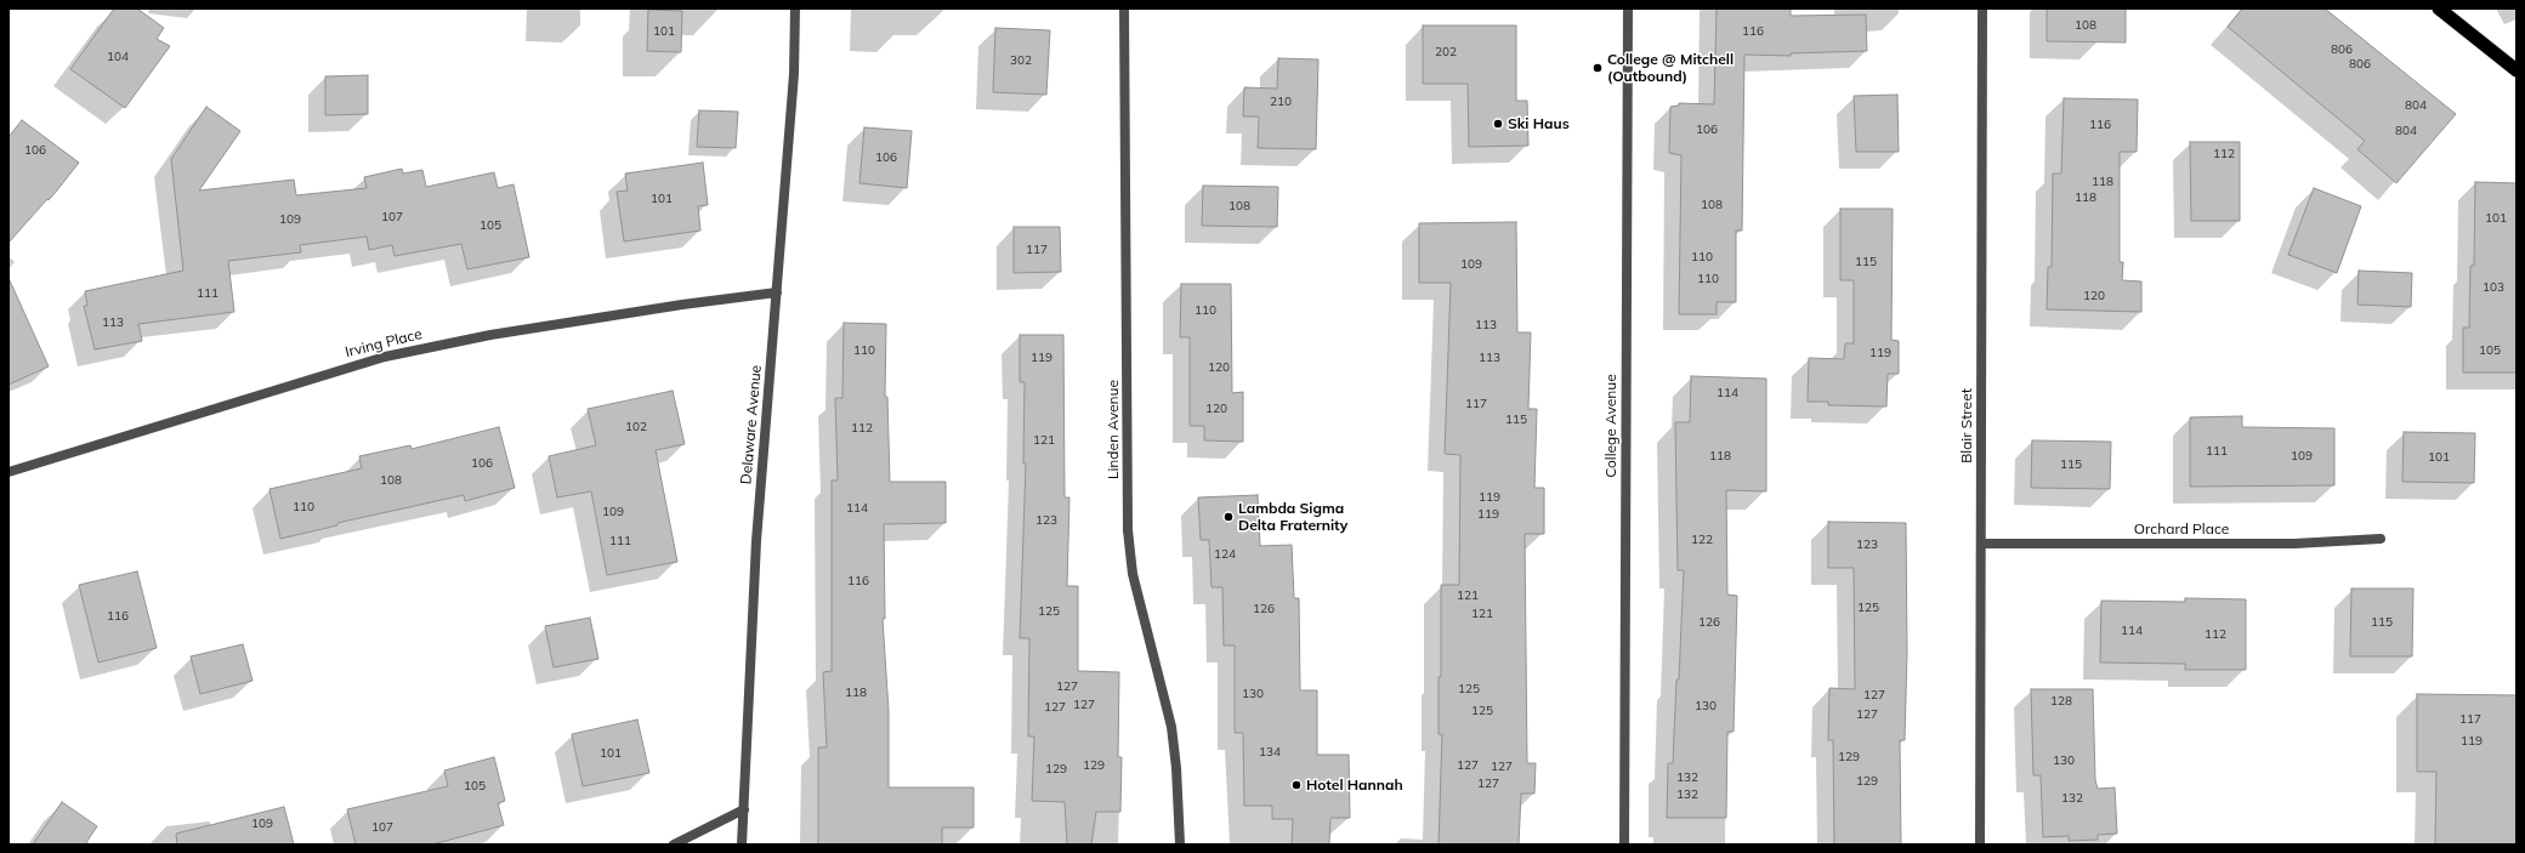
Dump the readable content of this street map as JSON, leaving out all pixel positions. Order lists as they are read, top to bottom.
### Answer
{
  "streets": {
    "street": [
      "Irving Place",
      "Delaware Avenue",
      "College Avenue",
      "Blair Street",
      "Linden Avenue",
      "Orchard Place"
    ]
  },
  "crossings": [
    ["Irving Place", "Delaware Avenue"],
    ["Blair Street", "Orchard Place"]
  ],
  "places": [
    "College @ Mitchell (Outbound)",
    "Ski Haus",
    "Lambda Sigma Delta Fraternity",
    "Hotel Hannah"
  ],
  "house_numbers": [
    "108",
    "101",
    "116",
    "806",
    "202",
    "104",
    "302",
    "806",
    "210",
    "804",
    "116",
    "106",
    "804",
    "106",
    "112",
    "106",
    "118",
    "118",
    "101",
    "108",
    "108",
    "107",
    "101",
    "109",
    "105",
    "117",
    "110",
    "115",
    "109",
    "110",
    "103",
    "111",
    "120",
    "110",
    "113",
    "113",
    "110",
    "105",
    "119",
    "119",
    "113",
    "120",
    "114",
    "117",
    "120",
    "115",
    "102",
    "112",
    "121",
    "111",
    "118",
    "109",
    "101",
    "106",
    "115",
    "108",
    "119",
    "110",
    "114",
    "109",
    "119",
    "123",
    "122",
    "111",
    "123",
    "124",
    "116",
    "121",
    "125",
    "126",
    "125",
    "121",
    "116",
    "126",
    "115",
    "114",
    "112",
    "127",
    "125",
    "118",
    "130",
    "127",
    "128",
    "127",
    "130",
    "127",
    "125",
    "127",
    "117",
    "119",
    "134",
    "101",
    "129",
    "130",
    "129",
    "127",
    "127",
    "129",
    "132",
    "129",
    "127",
    "105",
    "132",
    "132",
    "109",
    "107"
  ]
}
